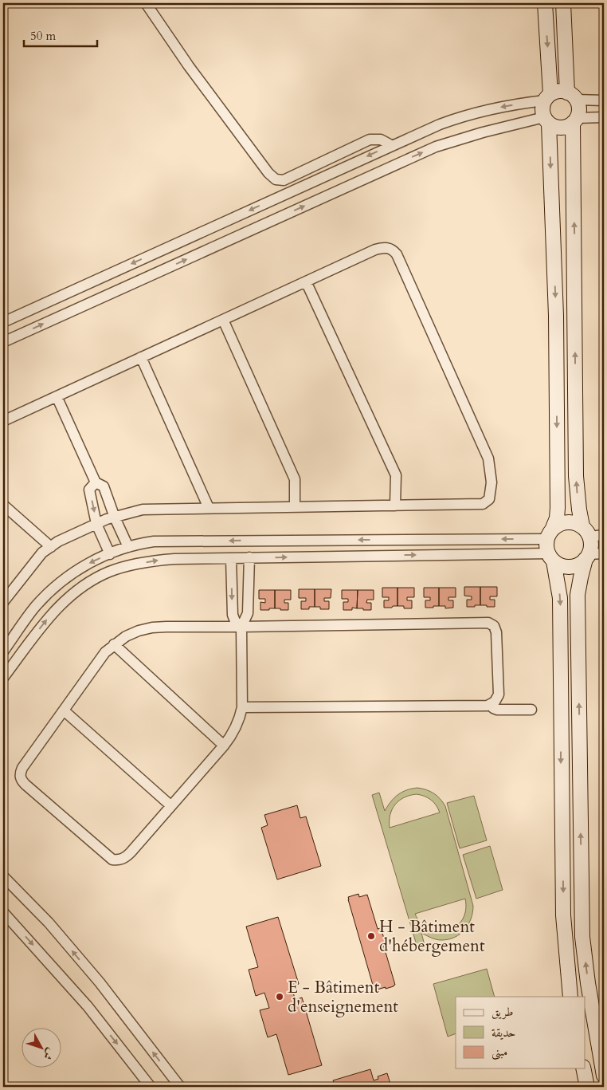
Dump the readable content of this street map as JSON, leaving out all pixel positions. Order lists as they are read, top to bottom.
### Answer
{
  "places": ["H - Bâtiment d'hébergement", "E - Bâtiment d'enseignement"],
  "legend": ["طريق", "حديقة", "مبنى"],
  "scale_bar": "50 m",
  "north": "bottom right"
}
